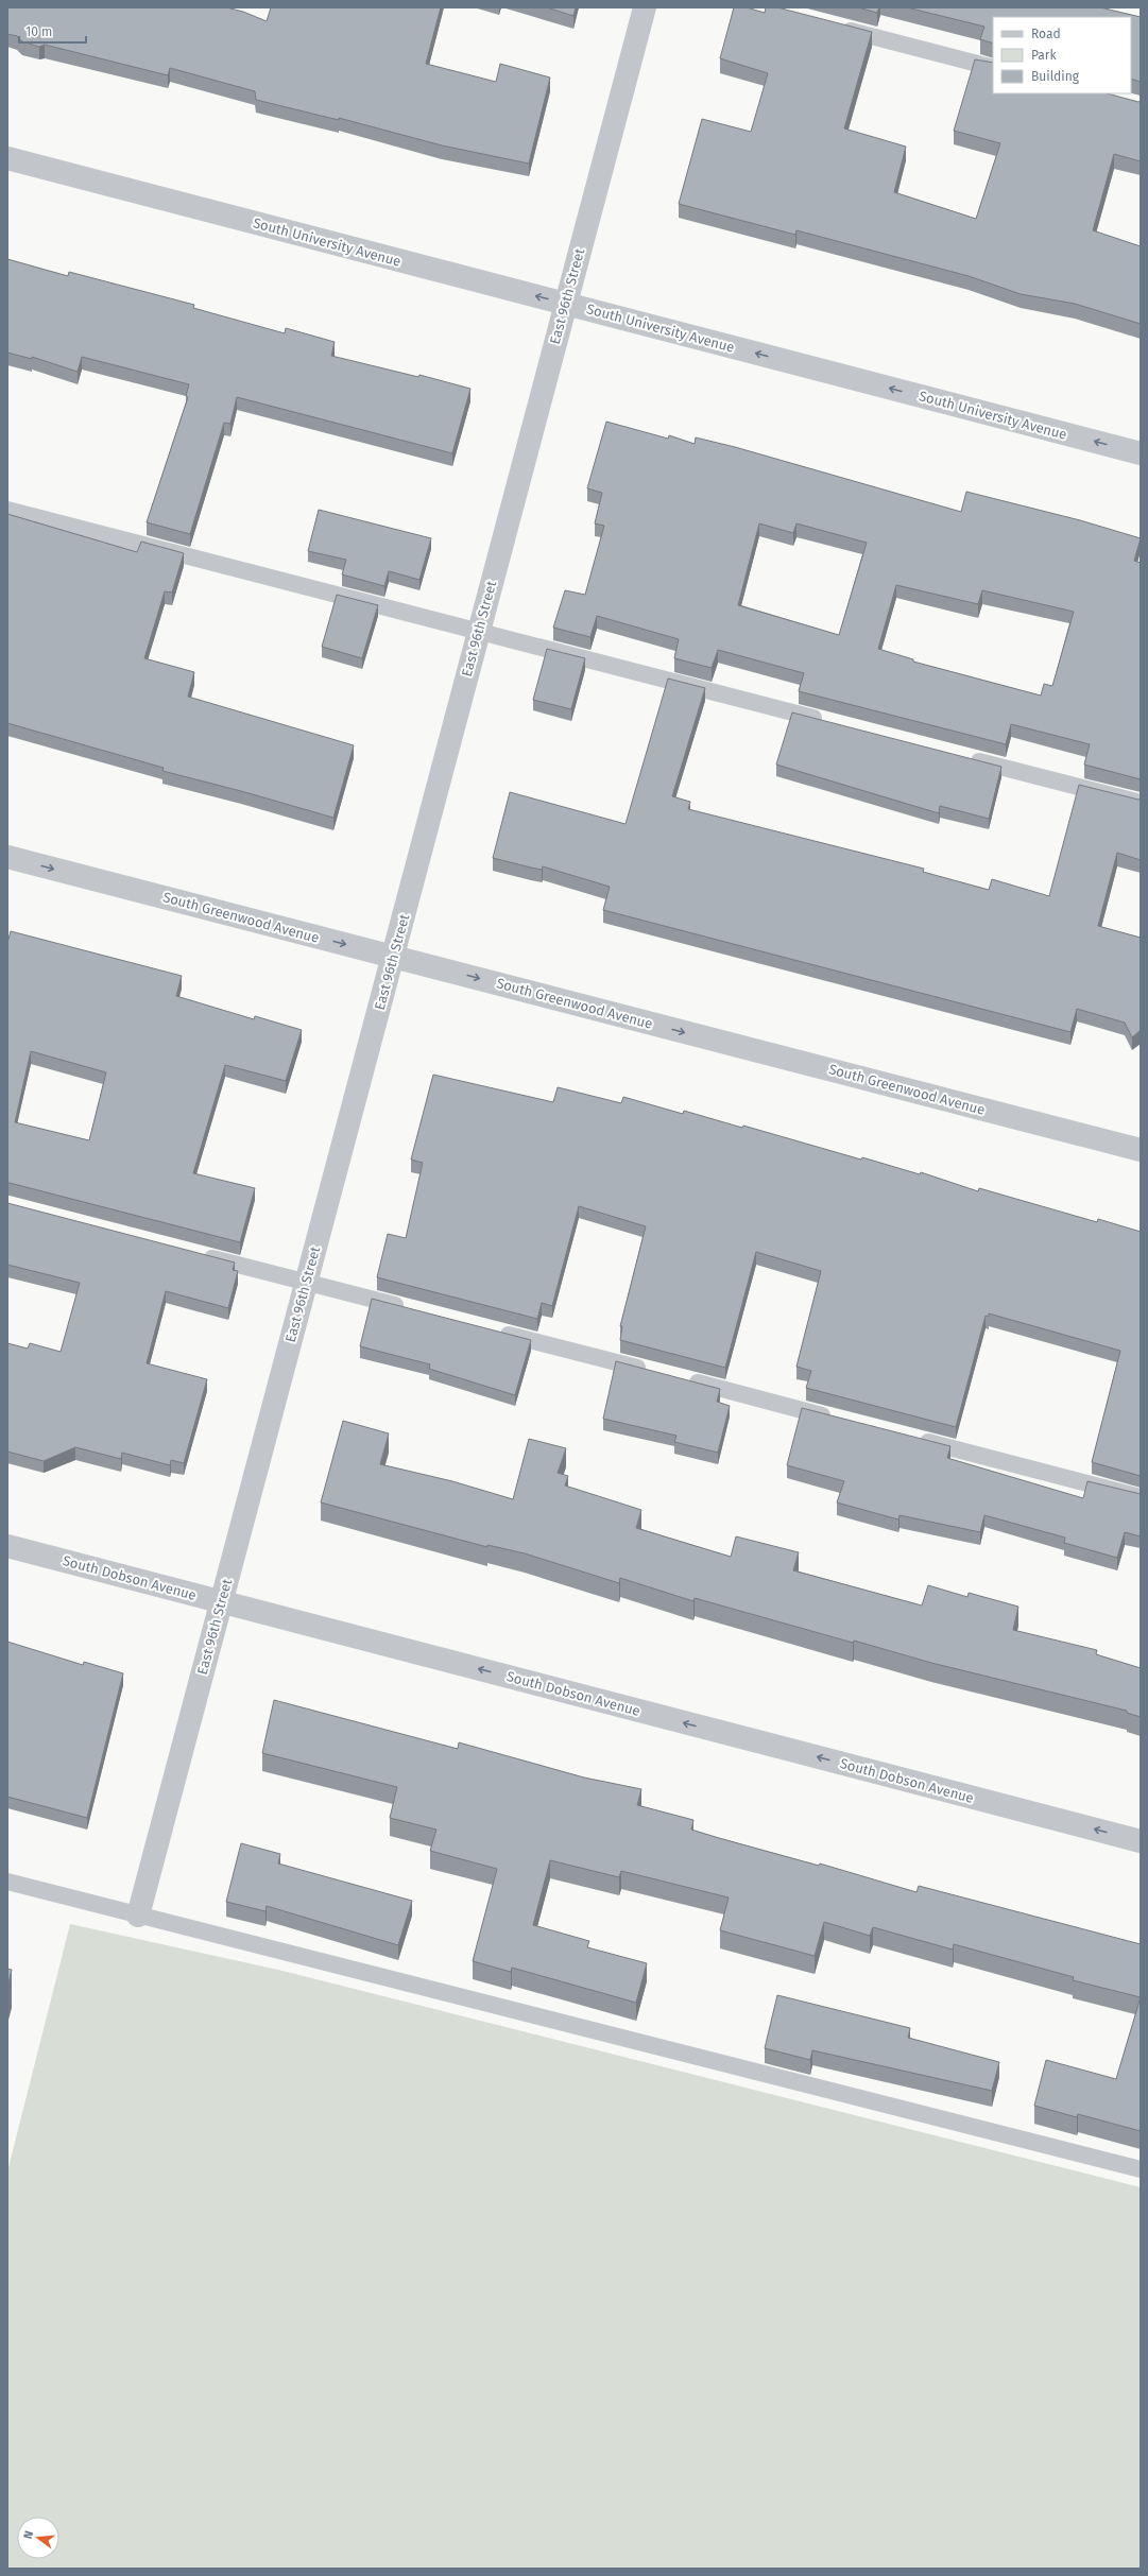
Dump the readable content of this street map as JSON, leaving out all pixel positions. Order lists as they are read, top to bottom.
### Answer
{
  "streets": {
    "street": [
      "South University Avenue",
      "East 96th Street",
      "South Greenwood Avenue",
      "South Dobson Avenue"
    ]
  },
  "crossings": [
    ["South University Avenue", "East 96th Street"],
    ["East 96th Street", "South Greenwood Avenue"],
    ["East 96th Street", "South Dobson Avenue"]
  ],
  "one_way": ["South University Avenue", "South Greenwood Avenue", "South Dobson Avenue"],
  "legend": ["Road", "Park", "Building"],
  "scale_bar": "10 m",
  "north": "left"
}
